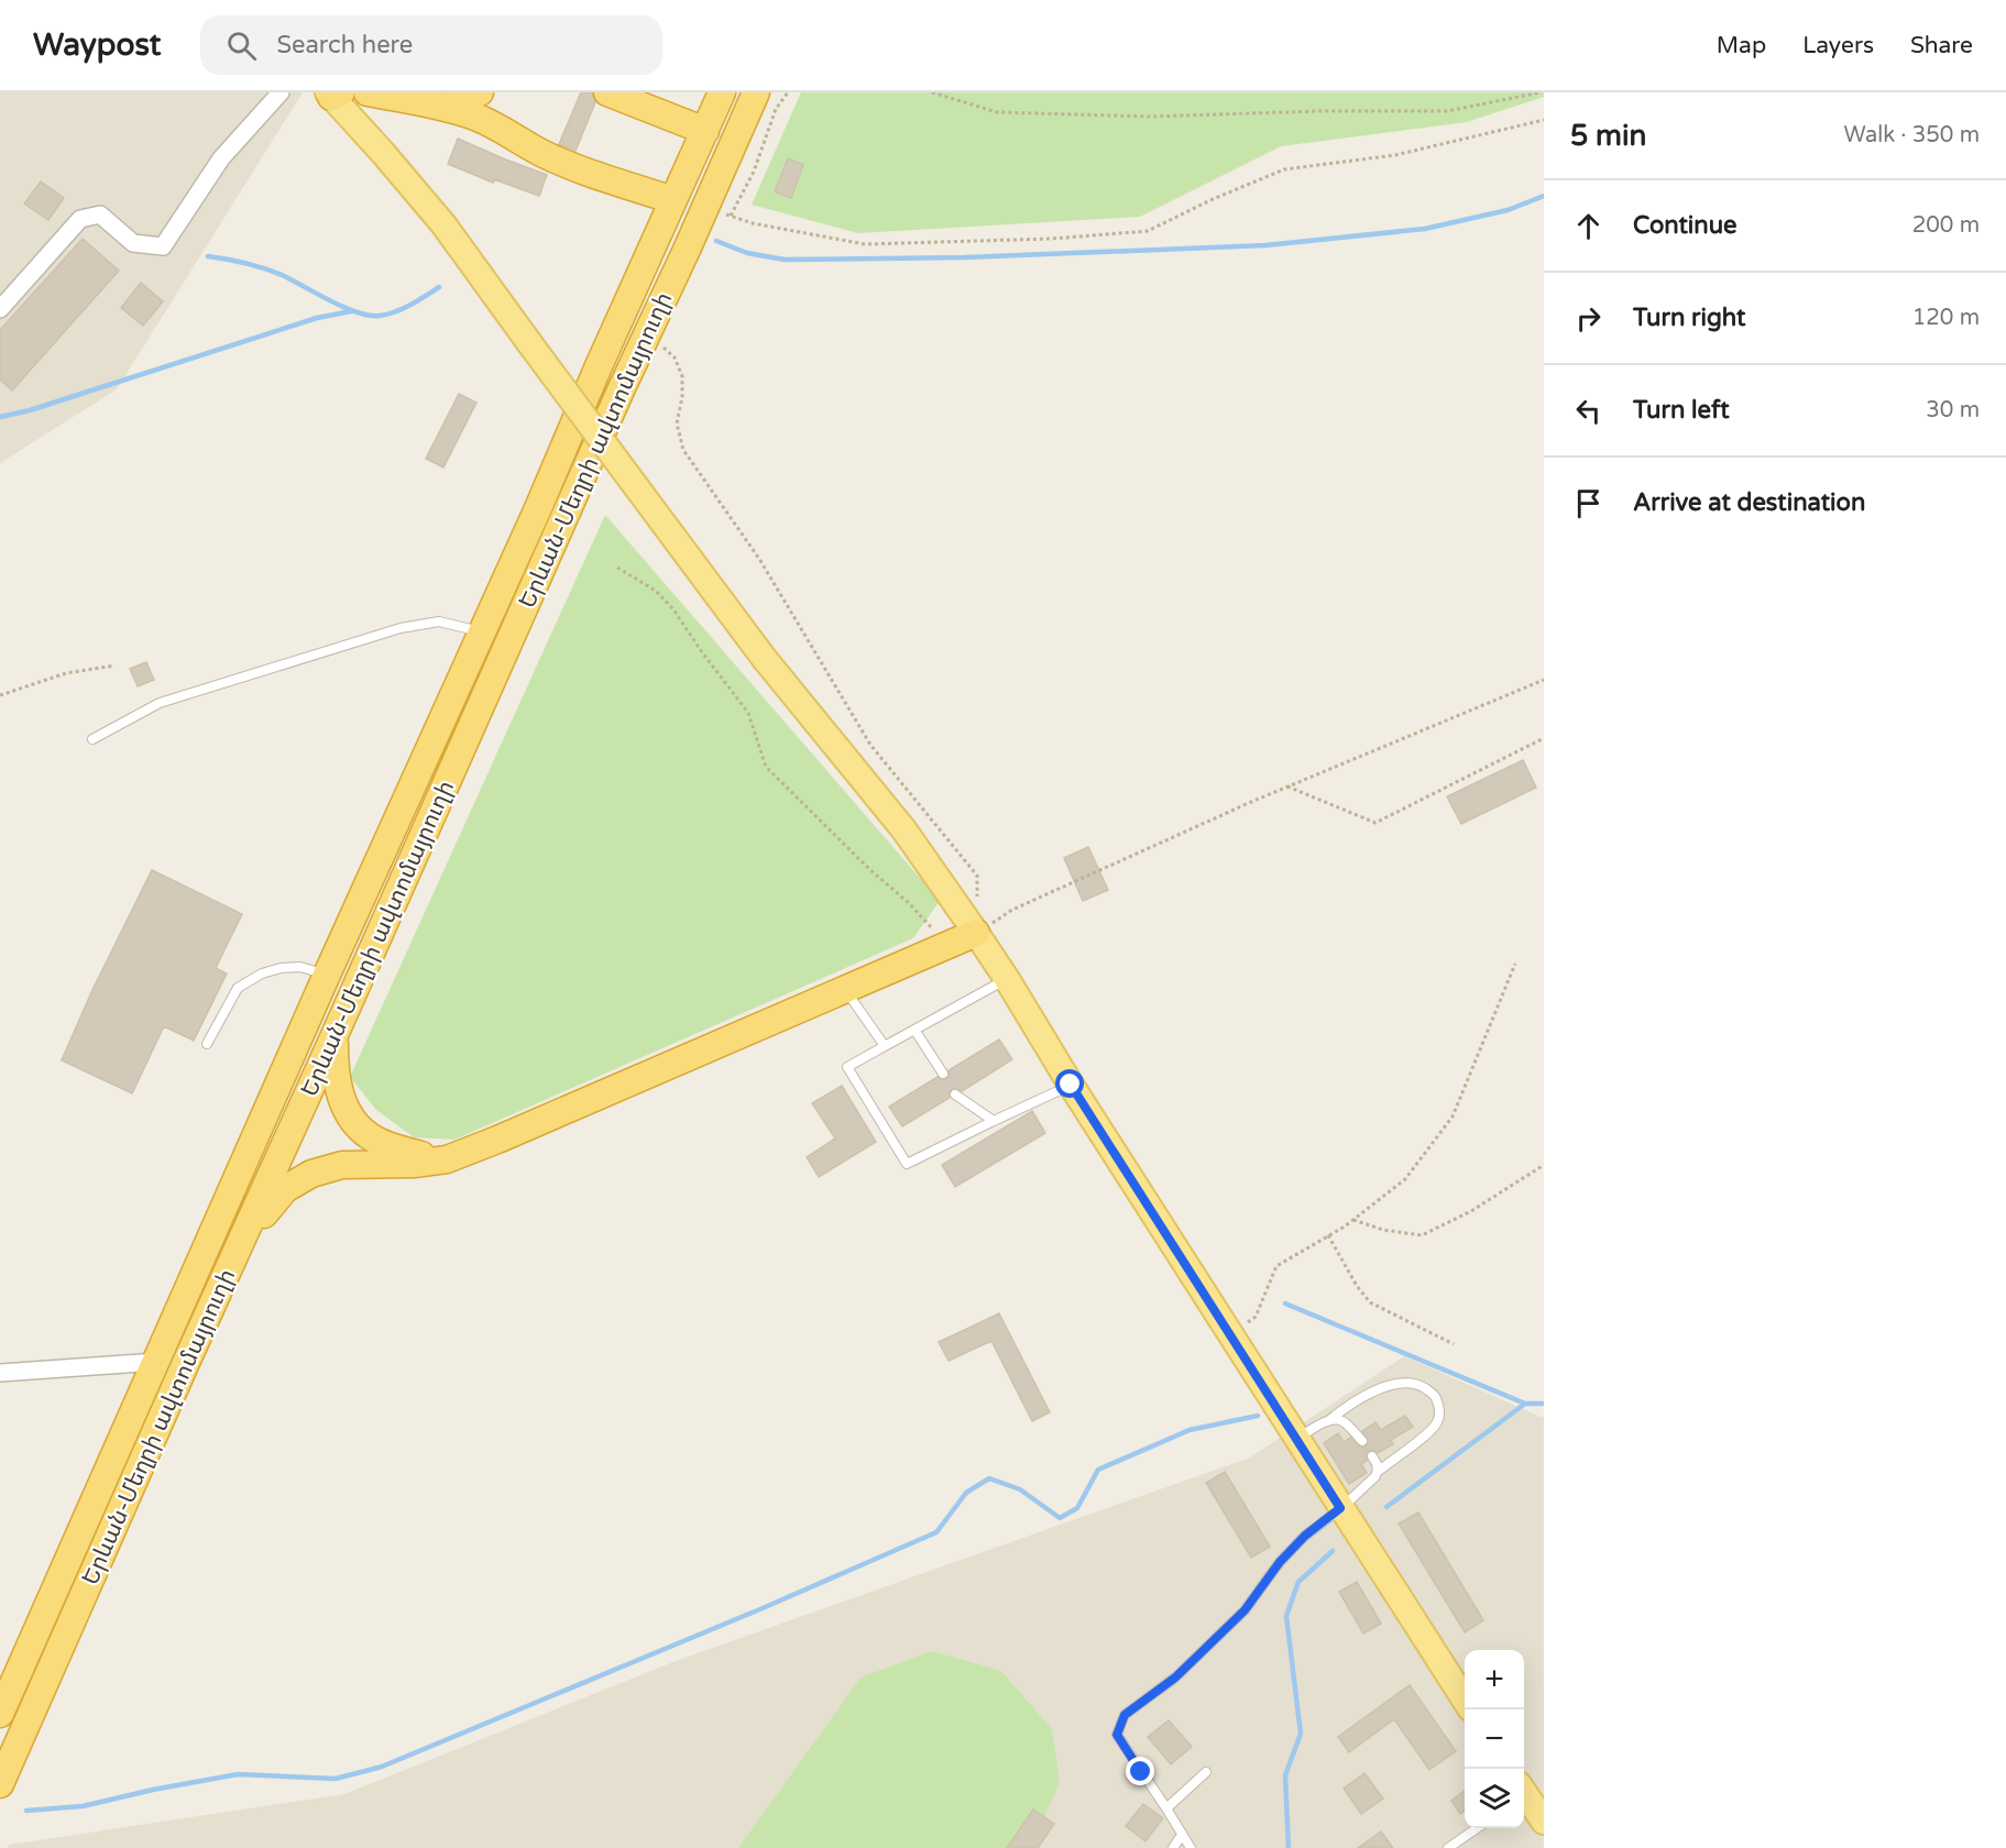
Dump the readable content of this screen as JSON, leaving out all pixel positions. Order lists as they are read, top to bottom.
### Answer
{
  "streets": {
    "highway": ["Երևան-Մեղրի ավտոմայրուղի"]
  },
  "page": {
    "header": "Waypost",
    "search": "Search here",
    "nav": ["Map", "Layers", "Share"],
    "heading": ["5 min", "Walk · 350 m"],
    "list": [
      ["Continue", "200 m"],
      ["Turn right", "120 m"],
      ["Turn left", "30 m"],
      "Arrive at destination"
    ],
    "map_buttons": ["+", "−"]
  }
}
